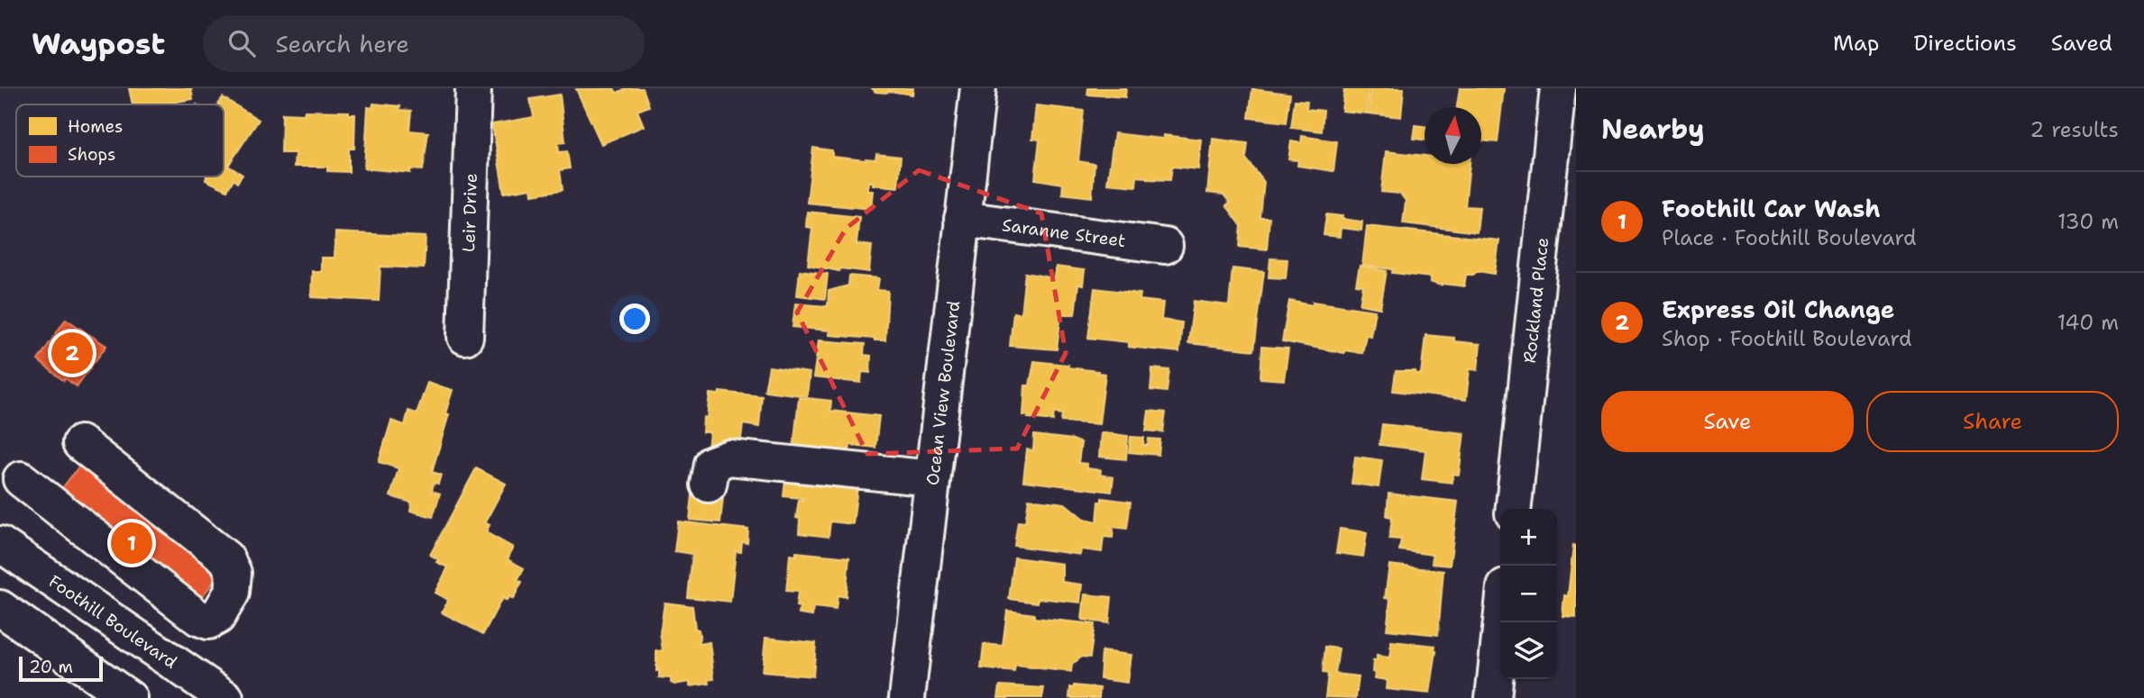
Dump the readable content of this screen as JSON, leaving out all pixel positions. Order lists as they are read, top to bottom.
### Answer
{
  "streets": {
    "street": [
      "Leir Drive",
      "Saranne Street",
      "Rockland Place",
      "Ocean View Boulevard",
      "Foothill Boulevard"
    ]
  },
  "crossings": [
    ["Saranne Street", "Ocean View Boulevard"]
  ],
  "legend": ["Homes", "Shops"],
  "scale_bar": "20 m",
  "north": "top",
  "page": {
    "header": "Waypost",
    "search": "Search here",
    "nav": ["Map", "Directions", "Saved"],
    "heading": ["Nearby", "2 results"],
    "list": [
      {
        "mark": "1",
        "name": "Foothill Car Wash",
        "note": "Place · Foothill Boulevard",
        "value": "130 m"
      },
      {
        "mark": "2",
        "name": "Express Oil Change",
        "note": "Shop · Foothill Boulevard",
        "value": "140 m"
      }
    ],
    "pins": ["2", "1"],
    "buttons": ["Save", "Share"],
    "map_buttons": ["+", "−"],
    "scale": "20 m"
  }
}
